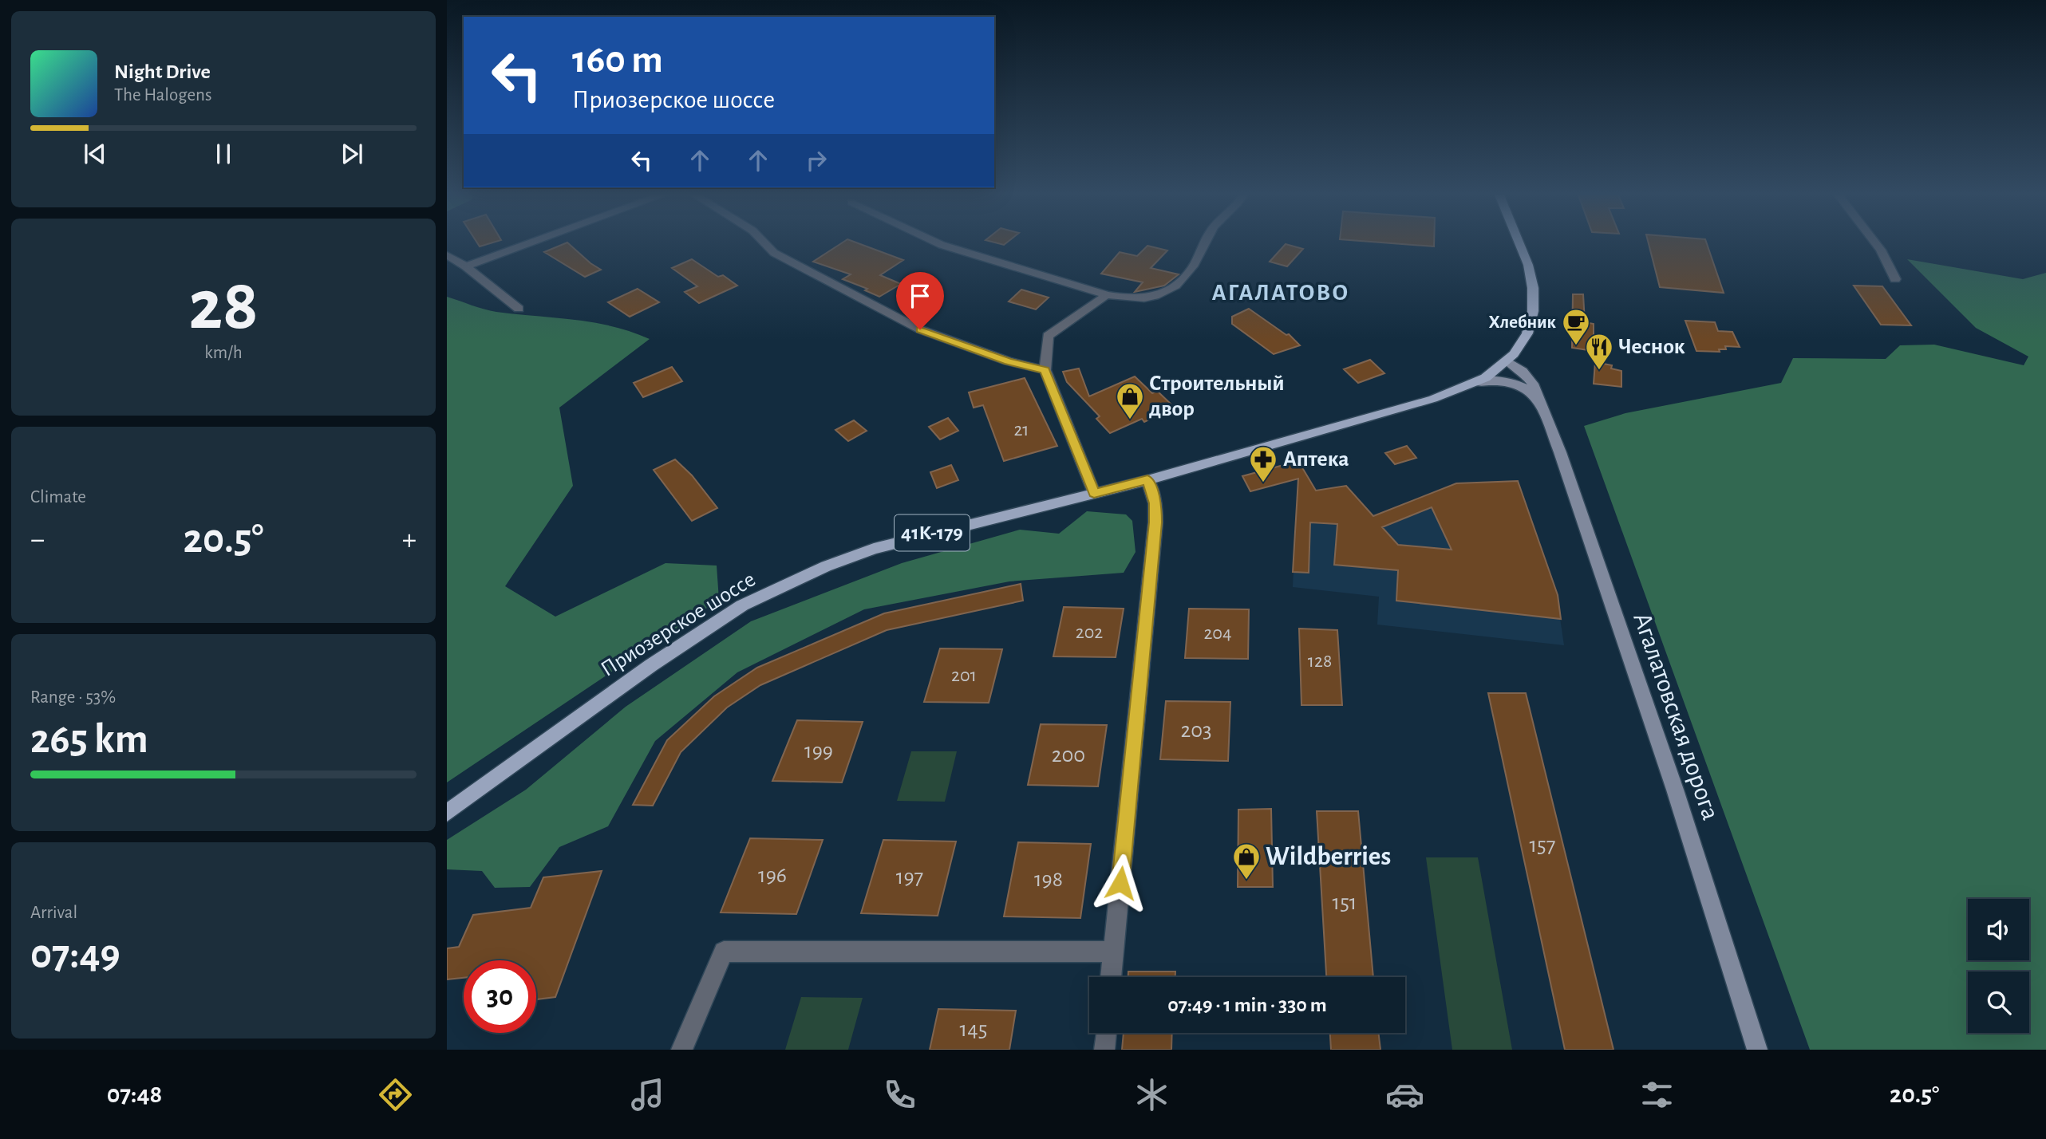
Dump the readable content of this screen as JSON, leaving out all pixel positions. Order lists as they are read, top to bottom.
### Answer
{
  "streets": {
    "main road": ["41К-179", "Приозерское шоссе", "Агалатовская дорога"]
  },
  "crossings": [
    ["41К-179", "Приозерское шоссе"],
    ["41К-179", "Агалатовская дорога"]
  ],
  "districts": ["АГАЛАТОВО"],
  "places": {
    "cafe": ["Хлебник"],
    "restaurant": ["Чеснок"],
    "shop": ["Строительный двор", "Wildberries"],
    "pharmacy": ["Аптека"]
  },
  "house_numbers": [
    "21",
    "202",
    "204",
    "128",
    "201",
    "203",
    "199",
    "200",
    "157",
    "196",
    "197",
    "198",
    "151",
    "145"
  ],
  "page": {
    "turn": ["160 m", "Приозерское шоссе"],
    "song": ["Night Drive", "The Halogens"],
    "tile": [
      ["28", "km/h"],
      "Climate",
      ["Range · 53%", "265 km"],
      ["Arrival", "07:49"]
    ],
    "heat": ["−", "20.5°", "+"],
    "limit": "30",
    "trip": "07:49 · 1 min · 330 m",
    "tabs": ["07:48", "20.5°"]
  }
}
